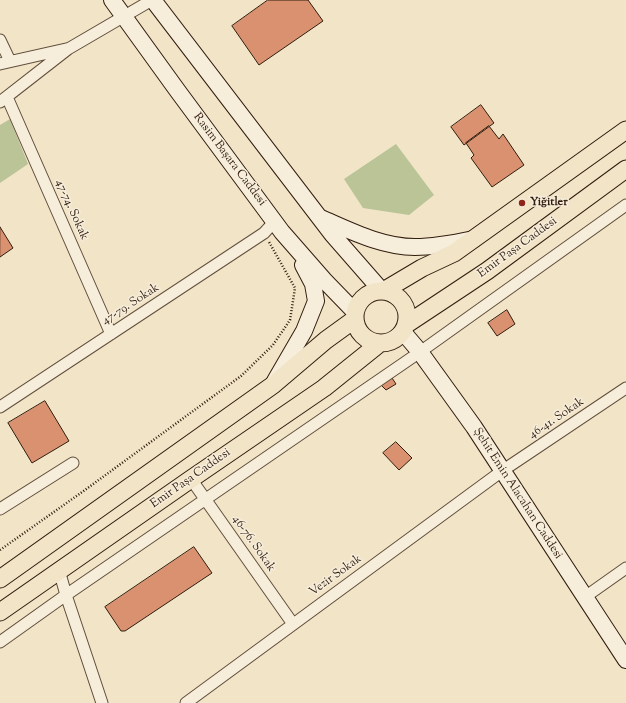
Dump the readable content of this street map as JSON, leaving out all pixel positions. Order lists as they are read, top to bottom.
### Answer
{
  "streets": {
    "main road": ["Emir Paşa Caddesi"],
    "street": [
      "Rasim Başara Caddesi",
      "47-74. Sokak",
      "47-79. Sokak",
      "46-41. Sokak",
      "Şehit Emin Alacahan Caddesi",
      "46-76. Sokak",
      "Vezir Sokak"
    ]
  },
  "crossings": [
    ["Rasim Başara Caddesi", "Emir Paşa Caddesi"],
    ["Rasim Başara Caddesi", "47-79. Sokak"],
    ["Rasim Başara Caddesi", "Şehit Emin Alacahan Caddesi"],
    ["47-74. Sokak", "47-79. Sokak"],
    ["Emir Paşa Caddesi", "Şehit Emin Alacahan Caddesi"],
    ["Emir Paşa Caddesi", "46-76. Sokak"],
    ["46-41. Sokak", "Şehit Emin Alacahan Caddesi"],
    ["46-41. Sokak", "Vezir Sokak"],
    ["Şehit Emin Alacahan Caddesi", "Vezir Sokak"],
    ["46-76. Sokak", "Vezir Sokak"]
  ],
  "places": ["Yiğitler"]
}
